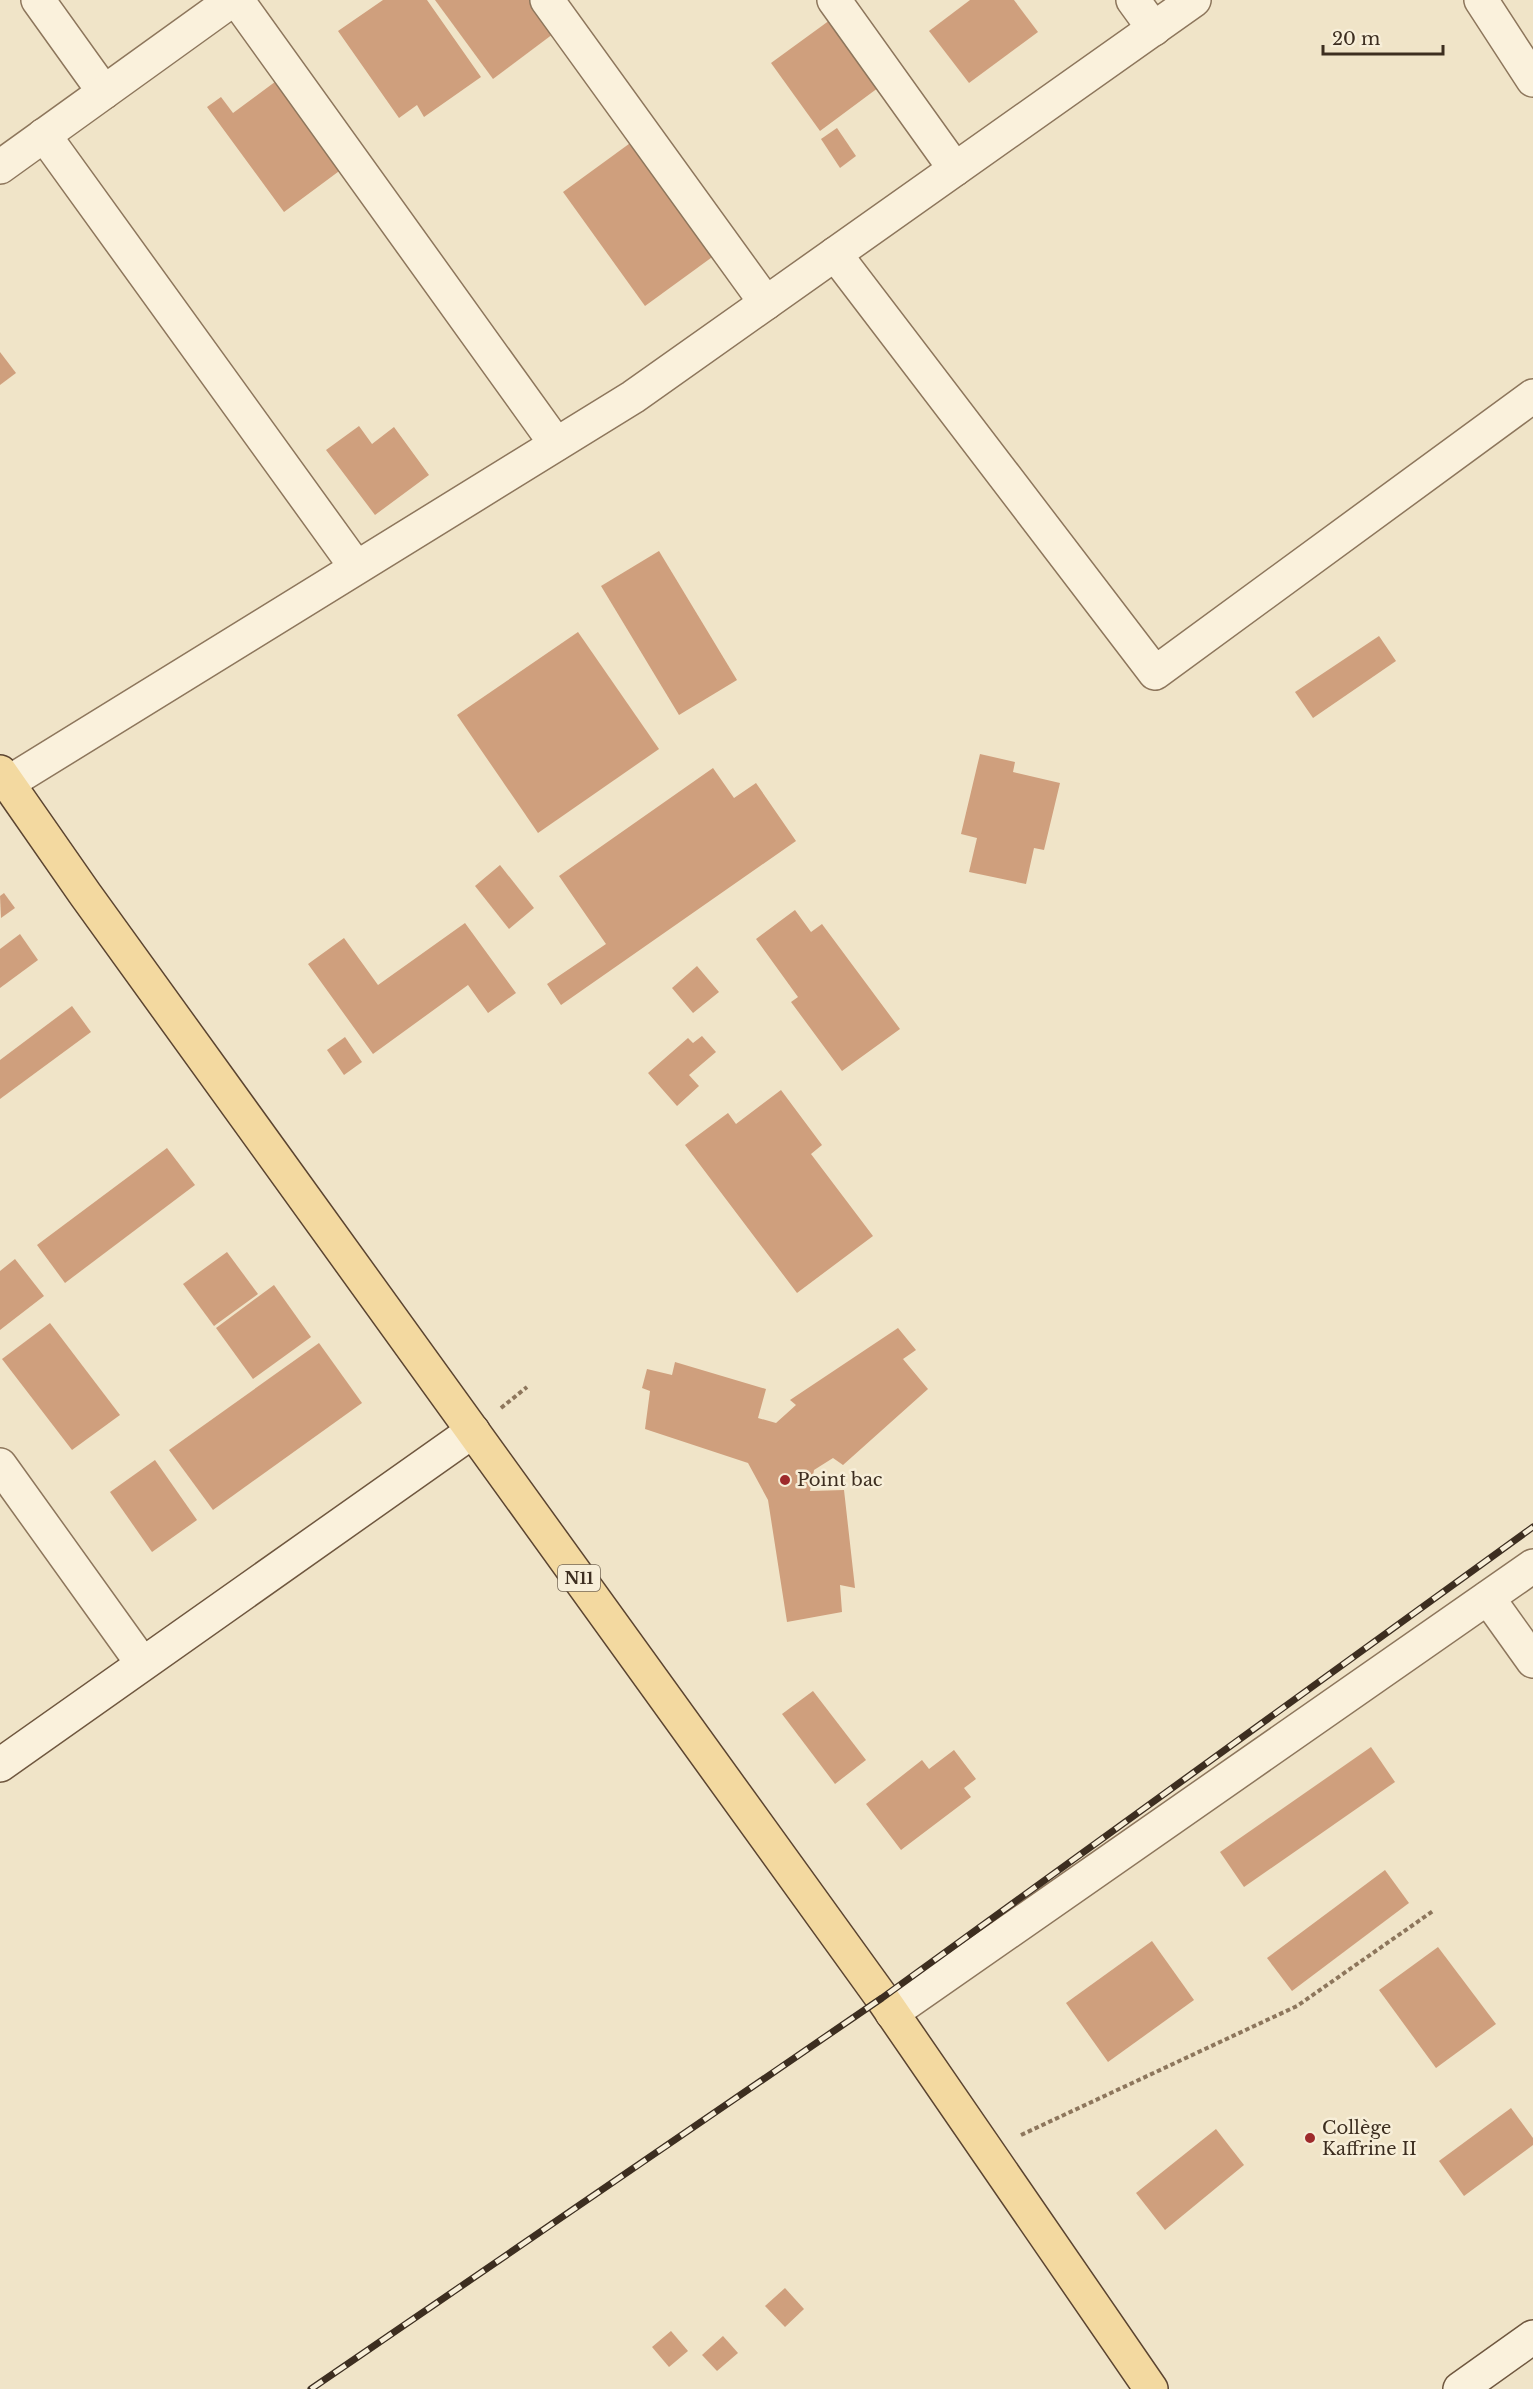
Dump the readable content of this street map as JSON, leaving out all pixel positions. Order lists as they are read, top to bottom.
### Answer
{
  "streets": {
    "main road": ["N11"]
  },
  "places": ["Point bac", "Collège Kaffrine II"],
  "scale_bar": "20 m"
}
